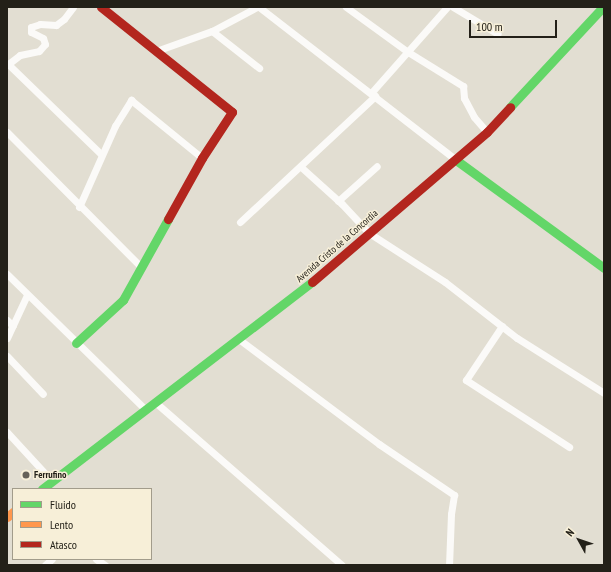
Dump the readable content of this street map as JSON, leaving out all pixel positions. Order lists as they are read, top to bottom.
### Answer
{
  "streets": {
    "main road": ["Avenida Cristo de la Concordia"]
  },
  "places": ["Ferrufino"],
  "legend": ["Fluido", "Lento", "Atasco"],
  "scale_bar": "100 m",
  "north": "top left"
}
